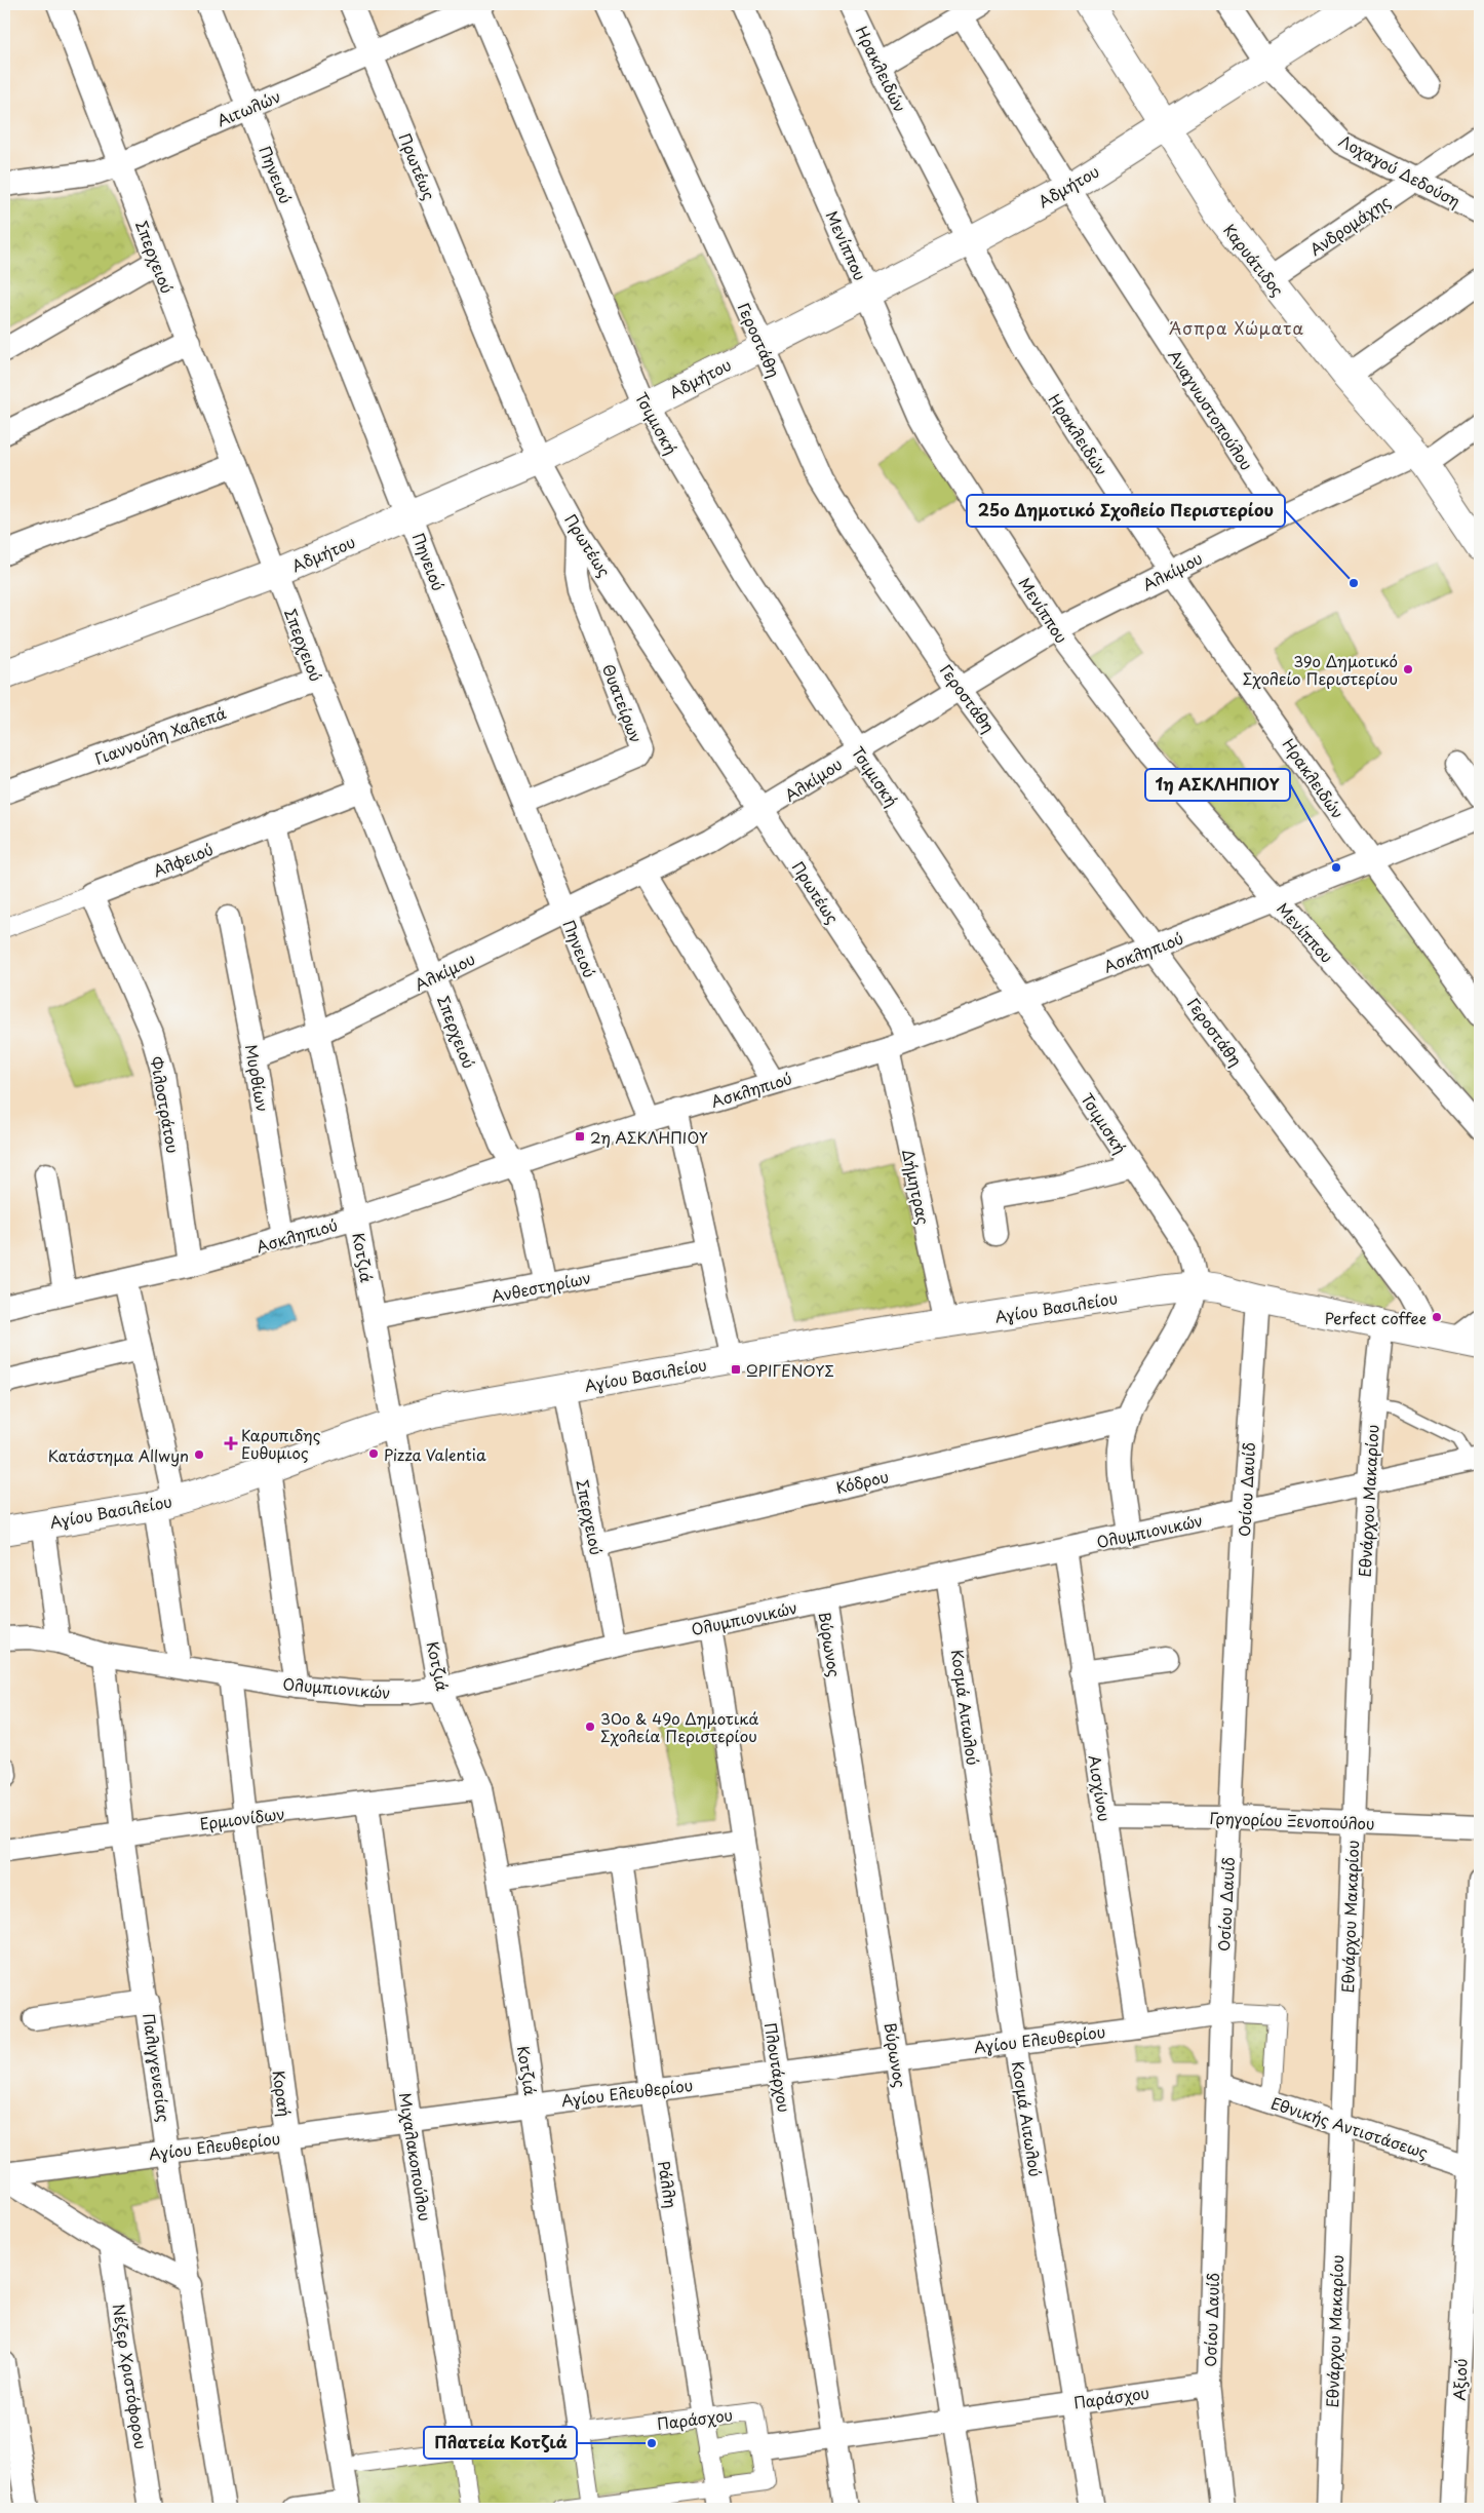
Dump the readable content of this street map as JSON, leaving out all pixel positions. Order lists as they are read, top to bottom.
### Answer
{
  "streets": {
    "street": [
      "Ηρακλειδών",
      "Αιτωλών",
      "Πρωτέως",
      "Λοχαγού Δεδούση",
      "Πηνειού",
      "Αδμήτου",
      "Ανδρομάχης",
      "Μενίππου",
      "Σπερχειού",
      "Καρυάτιδος",
      "Γεροστάθη",
      "Αναγνωστοπούλου",
      "Τσιμισκή",
      "Αλκίμου",
      "Θυατείρων",
      "Γιαννούλη Χαλεπά",
      "Αλφειού",
      "Ασκληπιού",
      "Μυρθίων",
      "Φιλοστράτου",
      "Δήμητρας",
      "Κοτζιά",
      "Ανθεστηρίων",
      "Αγίου Βασιλείου",
      "Κόδρου",
      "Οσίου Δαυίδ",
      "Εθνάρχου Μακαρίου",
      "Ολυμπιονικών",
      "Βύρωνος",
      "Κοσμά Αιτωλού",
      "Αισχίνου",
      "Ερμιονίδων",
      "Γρηγορίου Ξενοπούλου",
      "Αγίου Ελευθερίου",
      "Παλιγγενεσίας",
      "Πλουτάρχου",
      "Κοραή",
      "Εθνικής Αντιστάσεως",
      "Μιχαλακοπούλου",
      "Ράλλη",
      "Nέζερ Χριστόφορου",
      "Αξιού",
      "Παράσχου"
    ]
  },
  "crossings": [
    ["Ηρακλειδών", "Αδμήτου"],
    ["Ηρακλειδών", "Αλκίμου"],
    ["Ηρακλειδών", "Ασκληπιού"],
    ["Αιτωλών", "Πρωτέως"],
    ["Αιτωλών", "Πηνειού"],
    ["Αιτωλών", "Σπερχειού"],
    ["Αιτωλών", "Τσιμισκή"],
    ["Πρωτέως", "Αδμήτου"],
    ["Πρωτέως", "Αλκίμου"],
    ["Πρωτέως", "Θυατείρων"],
    ["Πρωτέως", "Ασκληπιού"],
    ["Λοχαγού Δεδούση", "Αδμήτου"],
    ["Λοχαγού Δεδούση", "Ανδρομάχης"],
    ["Πηνειού", "Αδμήτου"],
    ["Πηνειού", "Αλκίμου"],
    ["Πηνειού", "Θυατείρων"],
    ["Πηνειού", "Ασκληπιού"],
    ["Αδμήτου", "Μενίππου"],
    ["Αδμήτου", "Σπερχειού"],
    ["Αδμήτου", "Καρυάτιδος"],
    ["Αδμήτου", "Γεροστάθη"],
    ["Αδμήτου", "Αναγνωστοπούλου"],
    ["Αδμήτου", "Τσιμισκή"],
    ["Ανδρομάχης", "Καρυάτιδος"],
    ["Μενίππου", "Αλκίμου"],
    ["Μενίππου", "Ασκληπιού"],
    ["Σπερχειού", "Αλκίμου"],
    ["Σπερχειού", "Γιαννούλη Χαλεπά"],
    ["Σπερχειού", "Αλφειού"],
    ["Σπερχειού", "Ασκληπιού"],
    ["Σπερχειού", "Ανθεστηρίων"],
    ["Σπερχειού", "Αγίου Βασιλείου"],
    ["Σπερχειού", "Κόδρου"],
    ["Σπερχειού", "Ολυμπιονικών"],
    ["Καρυάτιδος", "Αλκίμου"],
    ["Γεροστάθη", "Αλκίμου"],
    ["Γεροστάθη", "Ασκληπιού"],
    ["Γεροστάθη", "Αγίου Βασιλείου"],
    ["Αναγνωστοπούλου", "Αλκίμου"],
    ["Τσιμισκή", "Αλκίμου"],
    ["Τσιμισκή", "Ασκληπιού"],
    ["Τσιμισκή", "Αγίου Βασιλείου"],
    ["Αλκίμου", "Μυρθίων"],
    ["Αλκίμου", "Κοτζιά"],
    ["Αλφειού", "Φιλοστράτου"],
    ["Αλφειού", "Κοτζιά"],
    ["Ασκληπιού", "Μυρθίων"],
    ["Ασκληπιού", "Φιλοστράτου"],
    ["Ασκληπιού", "Δήμητρας"],
    ["Ασκληπιού", "Κοτζιά"],
    ["Δήμητρας", "Αγίου Βασιλείου"],
    ["Κοτζιά", "Ανθεστηρίων"],
    ["Κοτζιά", "Αγίου Βασιλείου"],
    ["Κοτζιά", "Ολυμπιονικών"],
    ["Κοτζιά", "Ερμιονίδων"],
    ["Κοτζιά", "Αγίου Ελευθερίου"],
    ["Κοτζιά", "Παράσχου"],
    ["Αγίου Βασιλείου", "Οσίου Δαυίδ"],
    ["Αγίου Βασιλείου", "Εθνάρχου Μακαρίου"],
    ["Οσίου Δαυίδ", "Ολυμπιονικών"],
    ["Οσίου Δαυίδ", "Γρηγορίου Ξενοπούλου"],
    ["Οσίου Δαυίδ", "Αγίου Ελευθερίου"],
    ["Οσίου Δαυίδ", "Εθνικής Αντιστάσεως"],
    ["Οσίου Δαυίδ", "Παράσχου"],
    ["Εθνάρχου Μακαρίου", "Ολυμπιονικών"],
    ["Εθνάρχου Μακαρίου", "Γρηγορίου Ξενοπούλου"],
    ["Εθνάρχου Μακαρίου", "Εθνικής Αντιστάσεως"],
    ["Ολυμπιονικών", "Βύρωνος"],
    ["Ολυμπιονικών", "Κοσμά Αιτωλού"],
    ["Ολυμπιονικών", "Αισχίνου"],
    ["Ολυμπιονικών", "Παλιγγενεσίας"],
    ["Ολυμπιονικών", "Πλουτάρχου"],
    ["Ολυμπιονικών", "Κοραή"],
    ["Βύρωνος", "Αγίου Ελευθερίου"],
    ["Βύρωνος", "Παράσχου"],
    ["Κοσμά Αιτωλού", "Αγίου Ελευθερίου"],
    ["Κοσμά Αιτωλού", "Παράσχου"],
    ["Αισχίνου", "Γρηγορίου Ξενοπούλου"],
    ["Αισχίνου", "Αγίου Ελευθερίου"],
    ["Ερμιονίδων", "Παλιγγενεσίας"],
    ["Ερμιονίδων", "Κοραή"],
    ["Ερμιονίδων", "Μιχαλακοπούλου"],
    ["Αγίου Ελευθερίου", "Παλιγγενεσίας"],
    ["Αγίου Ελευθερίου", "Πλουτάρχου"],
    ["Αγίου Ελευθερίου", "Κοραή"],
    ["Αγίου Ελευθερίου", "Μιχαλακοπούλου"],
    ["Αγίου Ελευθερίου", "Ράλλη"],
    ["Πλουτάρχου", "Παράσχου"],
    ["Εθνικής Αντιστάσεως", "Αξιού"],
    ["Μιχαλακοπούλου", "Παράσχου"],
    ["Ράλλη", "Παράσχου"]
  ],
  "districts": ["Άσπρα Χώματα"],
  "places": {
    "other": [
      "25ο Δημοτικό Σχολείο Περιστερίου",
      "39ο Δημοτικό Σχολείο Περιστερίου",
      "1η ΑΣΚΛΗΠΙΟΥ",
      "Perfect coffee",
      "Pizza Valentia",
      "Κατάστημα Allwyn",
      "30ο & 49ο Δημοτικά Σχολεία Περιστερίου",
      "Πλατεία Κοτζιά"
    ],
    "transit": ["2η ΑΣΚΛΗΠΙΟΥ", "ΩΡΙΓΕΝΟΥΣ"],
    "health": ["Καρυπιδης Ευθυμιος"]
  }
}
